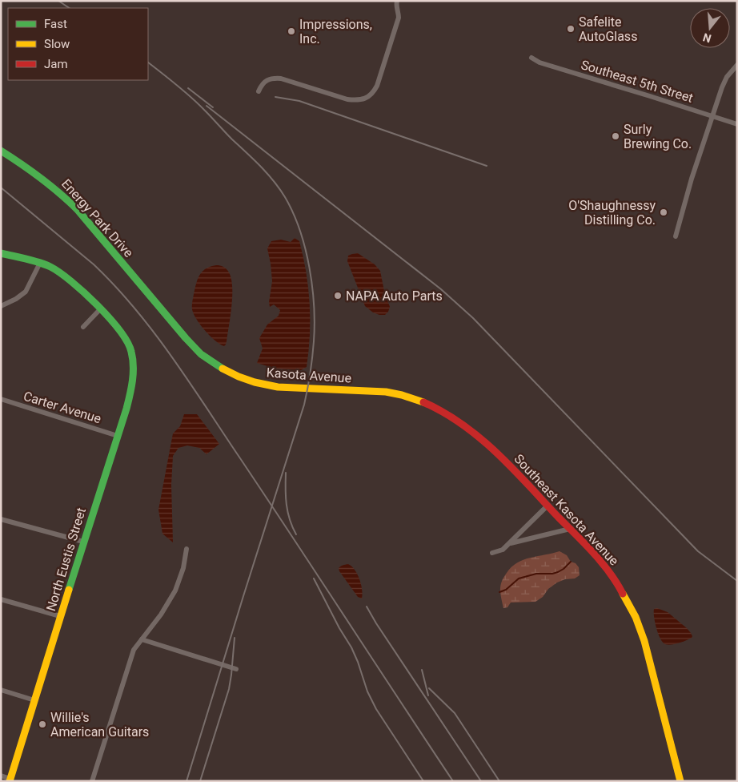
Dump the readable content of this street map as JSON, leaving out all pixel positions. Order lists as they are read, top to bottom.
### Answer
{
  "streets": {
    "street": [
      "Southeast 5th Street",
      "Energy Park Drive",
      "Kasota Avenue",
      "Carter Avenue",
      "Southeast Kasota Avenue",
      "North Eustis Street"
    ]
  },
  "crossings": [
    ["Energy Park Drive", "Kasota Avenue"],
    ["Kasota Avenue", "Southeast Kasota Avenue"],
    ["Carter Avenue", "North Eustis Street"]
  ],
  "places": [
    "Safelite AutoGlass",
    "Impressions, Inc.",
    "Surly Brewing Co.",
    "O'Shaughnessy Distilling Co.",
    "NAPA Auto Parts",
    "Willie's American Guitars"
  ],
  "legend": ["Fast", "Slow", "Jam"],
  "north": "bottom"
}
